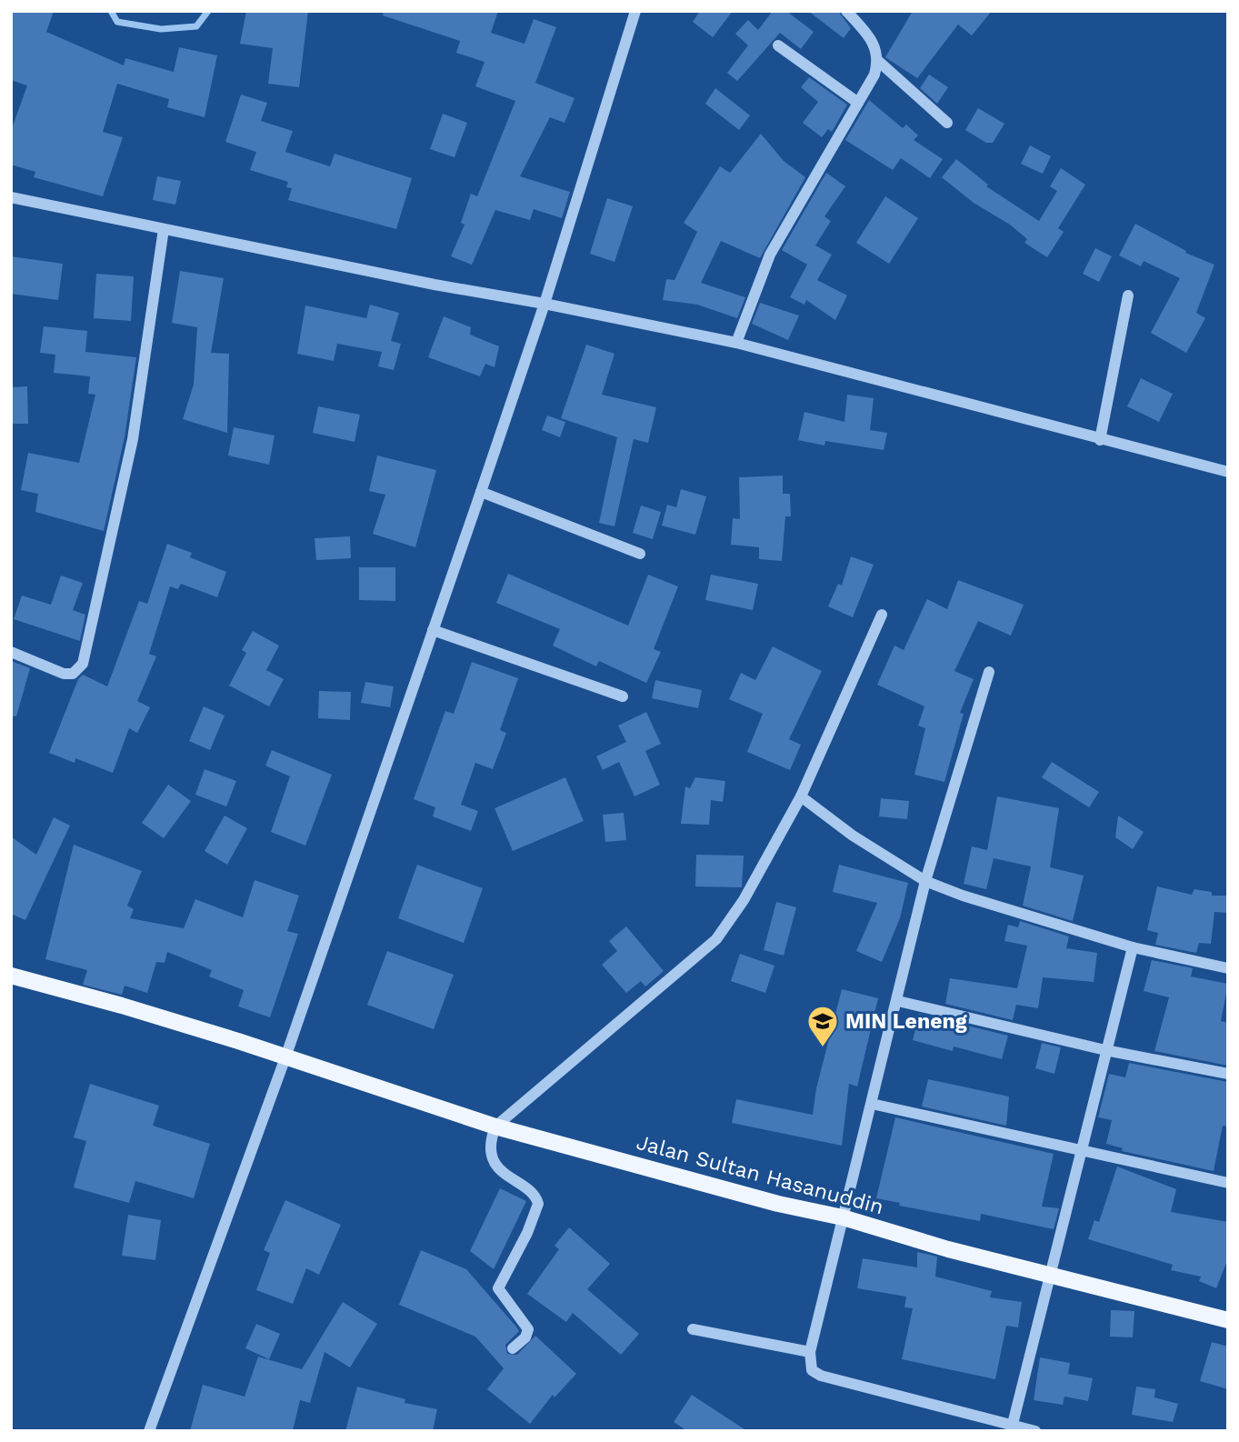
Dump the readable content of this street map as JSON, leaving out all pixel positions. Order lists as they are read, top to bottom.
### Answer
{
  "streets": {
    "main road": ["Jalan Sultan Hasanuddin"]
  },
  "places": {
    "school or university": ["MIN Leneng"]
  }
}
